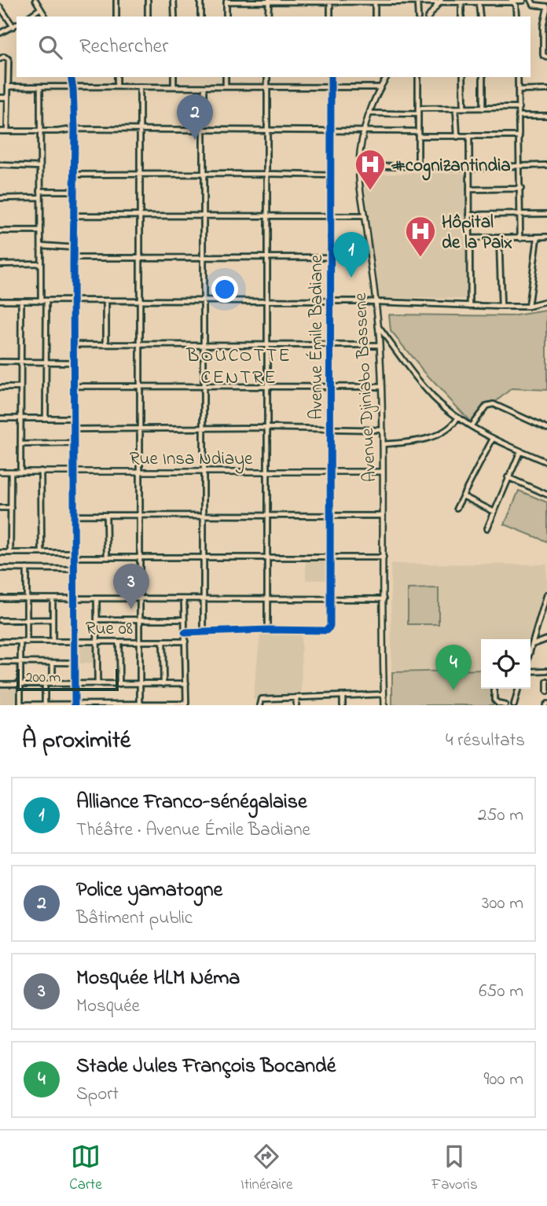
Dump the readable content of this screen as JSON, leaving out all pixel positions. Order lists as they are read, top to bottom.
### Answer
{
  "streets": {
    "main road": ["Avenue Djiniabo Bassene", "Rue Insa Ndiaye"],
    "street": ["Avenue Émile Badiane", "Rue 08"]
  },
  "crossings": [
    ["Avenue Émile Badiane", "Rue Insa Ndiaye"],
    ["Avenue Djiniabo Bassene", "Rue Insa Ndiaye"]
  ],
  "districts": ["BOUCOTTE CENTRE"],
  "places": {
    "hospital": ["#cognizantindia", "Hôpital de la Paix"]
  },
  "scale_bar": "200 m",
  "page": {
    "search": "Rechercher",
    "pins": [
      "2",
      "1",
      "3",
      "4"
    ],
    "scale": "200 m",
    "heading": ["À proximité", "4 résultats"],
    "list": [
      {
        "mark": "1",
        "name": "Alliance Franco-sénégalaise",
        "note": "Théâtre · Avenue Émile Badiane",
        "value": "250 m"
      },
      {
        "mark": "2",
        "name": "Police yamatogne",
        "note": "Bâtiment public",
        "value": "300 m"
      },
      {
        "mark": "3",
        "name": "Mosquée HLM Néma",
        "note": "Mosquée",
        "value": "650 m"
      },
      {
        "mark": "4",
        "name": "Stade Jules François Bocandé",
        "note": "Sport",
        "value": "900 m"
      }
    ],
    "nav": ["Carte", "Itinéraire", "Favoris"]
  }
}
